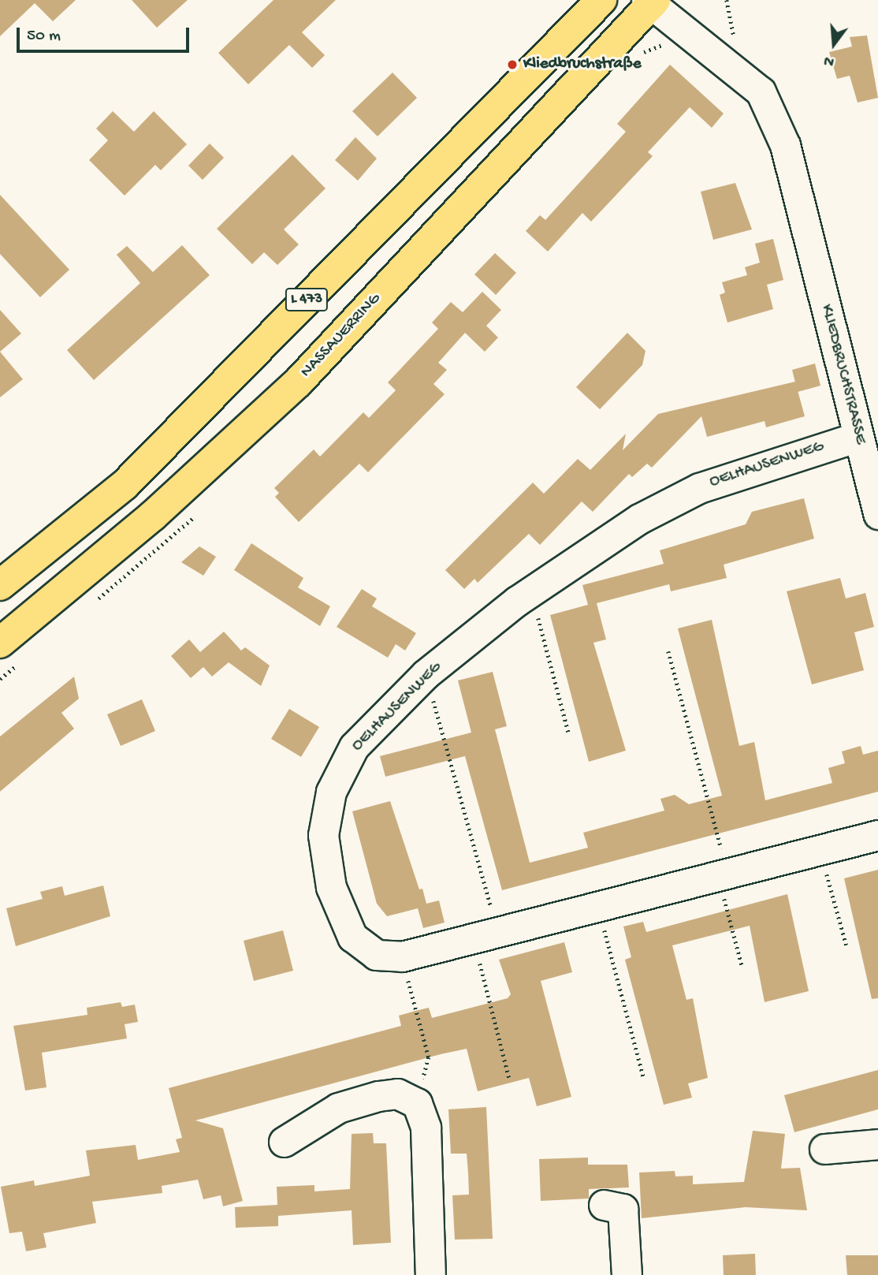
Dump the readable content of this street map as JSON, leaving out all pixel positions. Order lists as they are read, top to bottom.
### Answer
{
  "streets": {
    "main road": ["L 473", "NASSAUERRING"],
    "street": ["KLIEDBRUCHSTRASSE", "OELHAUSENWEG"]
  },
  "crossings": [
    ["NASSAUERRING", "KLIEDBRUCHSTRASSE"],
    ["KLIEDBRUCHSTRASSE", "OELHAUSENWEG"]
  ],
  "places": ["Kliedbruchstraße"],
  "scale_bar": "50 m",
  "north": "bottom"
}
